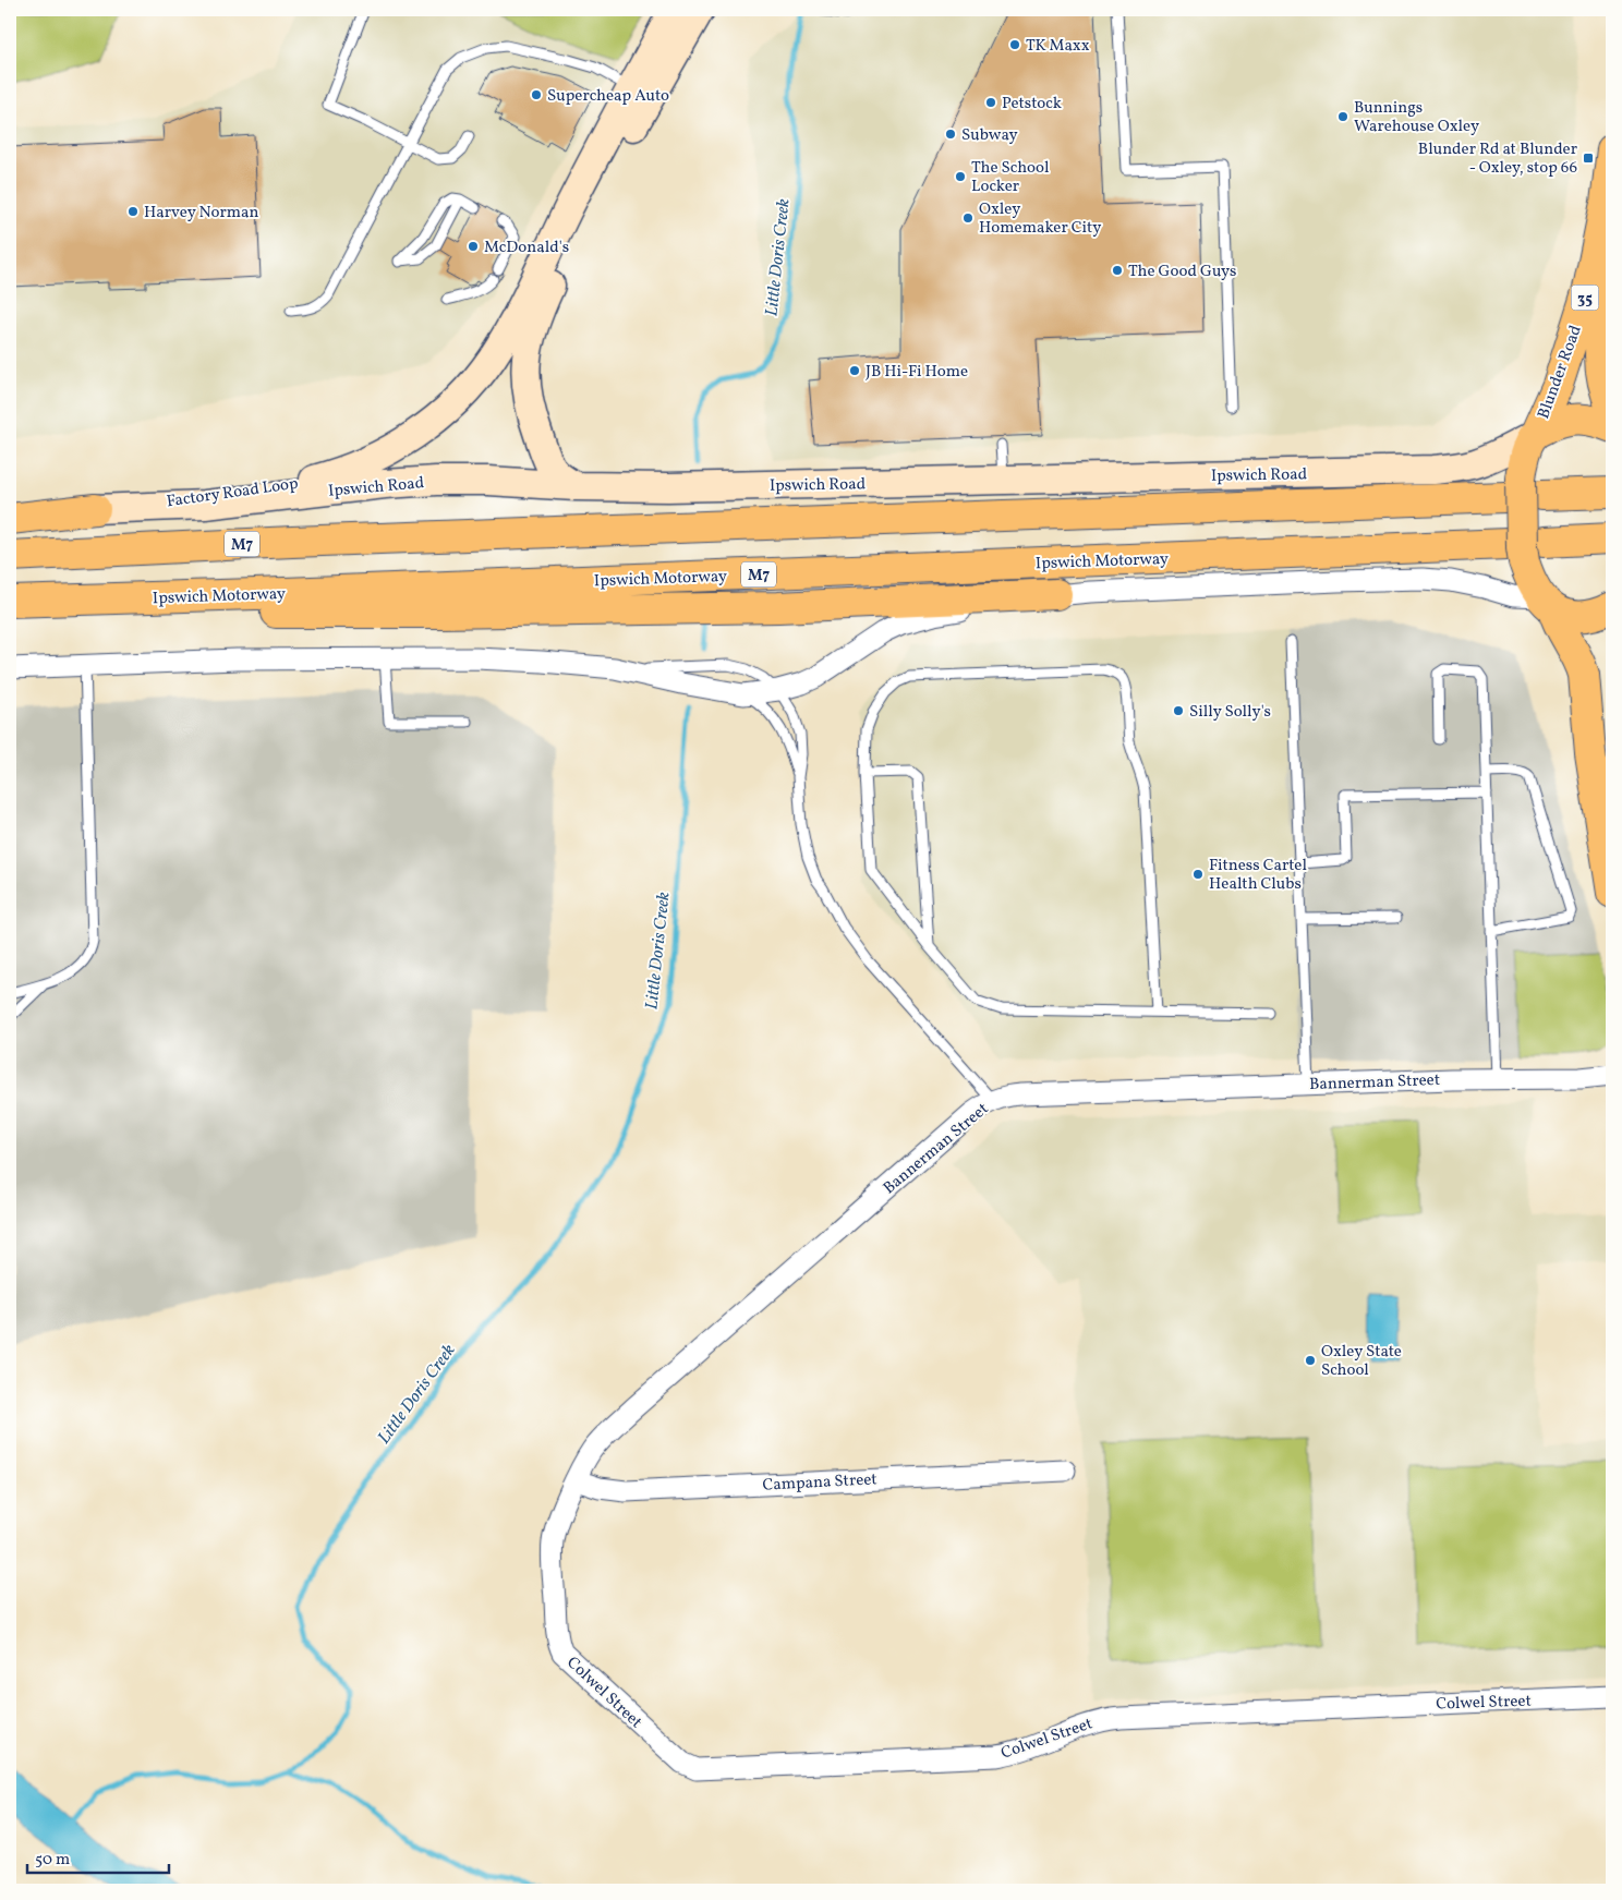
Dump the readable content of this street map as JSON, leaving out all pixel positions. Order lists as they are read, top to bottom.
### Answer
{
  "streets": {
    "main road": [
      "35",
      "Blunder Road",
      "Ipswich Road",
      "Factory Road Loop",
      "M7",
      "Ipswich Motorway"
    ],
    "street": ["Bannerman Street", "Campana Street", "Colwel Street"]
  },
  "crossings": [
    ["35", "Blunder Road"],
    ["35", "Ipswich Road"],
    ["35", "M7"],
    ["35", "Ipswich Motorway"],
    ["Blunder Road", "Ipswich Road"],
    ["Ipswich Road", "Factory Road Loop"],
    ["Bannerman Street", "Campana Street"],
    ["Bannerman Street", "Colwel Street"]
  ],
  "water": ["Little Doris Creek"],
  "places": {
    "other": [
      "TK Maxx",
      "Supercheap Auto",
      "Petstock",
      "Bunnings Warehouse Oxley",
      "Subway",
      "The School Locker",
      "Harvey Norman",
      "Oxley Homemaker City",
      "McDonald's",
      "The Good Guys",
      "JB Hi-Fi Home",
      "Silly Solly's",
      "Fitness Cartel Health Clubs",
      "Oxley State School"
    ],
    "transit": ["Blunder Rd at Blunder - Oxley, stop 66"]
  },
  "scale_bar": "50 m"
}
